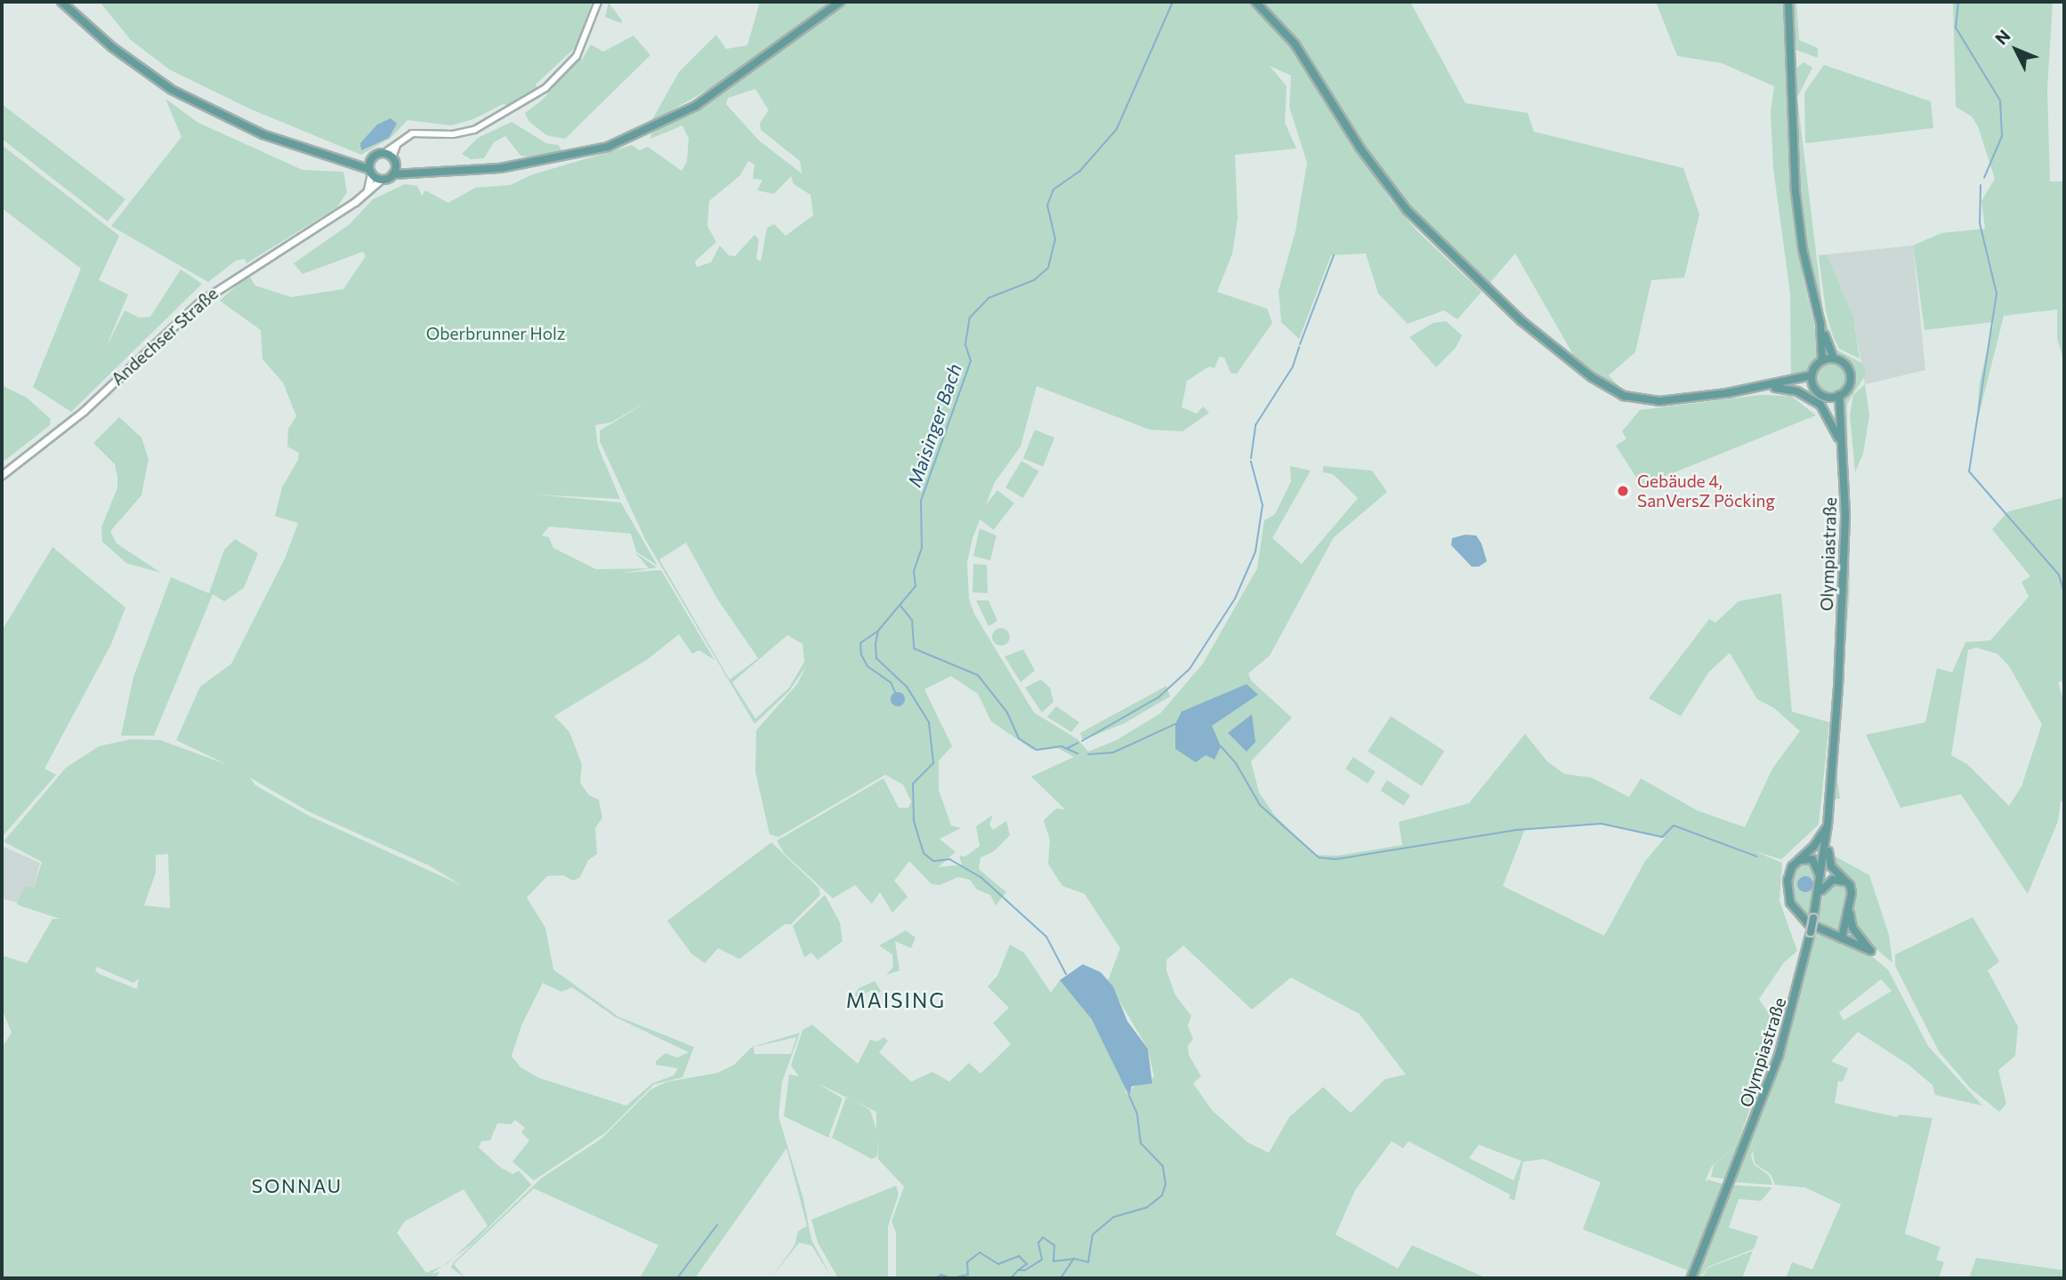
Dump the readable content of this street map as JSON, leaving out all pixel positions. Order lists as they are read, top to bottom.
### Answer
{
  "streets": {
    "main road": ["Andechser Straße", "Olympiastraße"]
  },
  "districts": ["MAISING", "SONNAU"],
  "water": ["Maisinger Bach"],
  "parks": ["Oberbrunner Holz"],
  "places": ["Gebäude 4, SanVersZ Pöcking"],
  "north": "top left"
}
